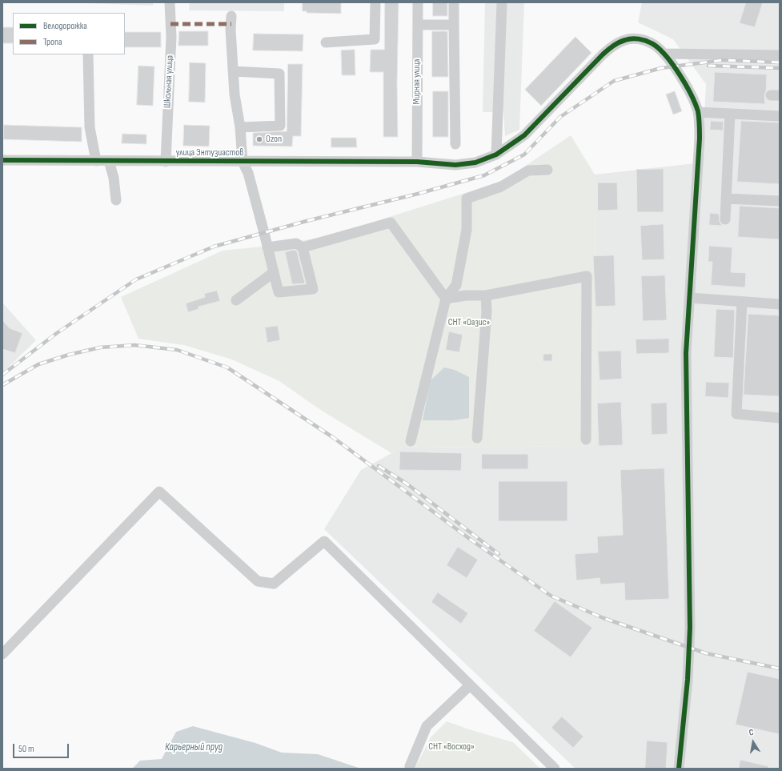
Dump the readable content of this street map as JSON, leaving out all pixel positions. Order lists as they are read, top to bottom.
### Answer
{
  "streets": {
    "street": ["Школьная улица", "Мирная улица", "улица Энтузиастов"]
  },
  "crossings": [
    ["Школьная улица", "улица Энтузиастов"],
    ["Мирная улица", "улица Энтузиастов"]
  ],
  "water": ["Карьерный пруд"],
  "parks": ["СНТ «Оазис»", "СНТ «Восход»"],
  "places": ["Ozon"],
  "legend": ["Велодорожка", "Тропа"],
  "scale_bar": "50 m",
  "north": "top"
}
